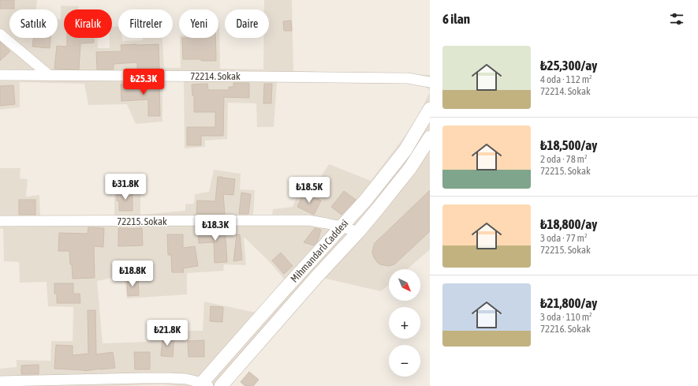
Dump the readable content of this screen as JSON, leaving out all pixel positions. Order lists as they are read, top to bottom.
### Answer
{
  "streets": {
    "street": ["72214. Sokak", "72215. Sokak", "Mihmandarlı Caddesi"]
  },
  "crossings": [
    ["72215. Sokak", "Mihmandarlı Caddesi"]
  ],
  "north": "bottom right",
  "page": {
    "heading": "6 ilan",
    "chip": [
      "Satılık",
      "Kiralık",
      "Filtreler",
      "Yeni",
      "Daire"
    ],
    "list": [
      {
        "name": "₺25,300/ay",
        "note": "4 oda · 112 m² · 72214. Sokak"
      },
      {
        "name": "₺18,500/ay",
        "note": "2 oda · 78 m² · 72215. Sokak"
      },
      {
        "name": "₺18,800/ay",
        "note": "3 oda · 77 m² · 72215. Sokak"
      },
      {
        "name": "₺21,800/ay",
        "note": "3 oda · 110 m² · 72216. Sokak"
      }
    ],
    "price": [
      "₺25.3K",
      "₺31.8K",
      "₺18.5K",
      "₺18.3K",
      "₺18.8K",
      "₺21.8K"
    ],
    "map_buttons": ["+", "−"]
  }
}
